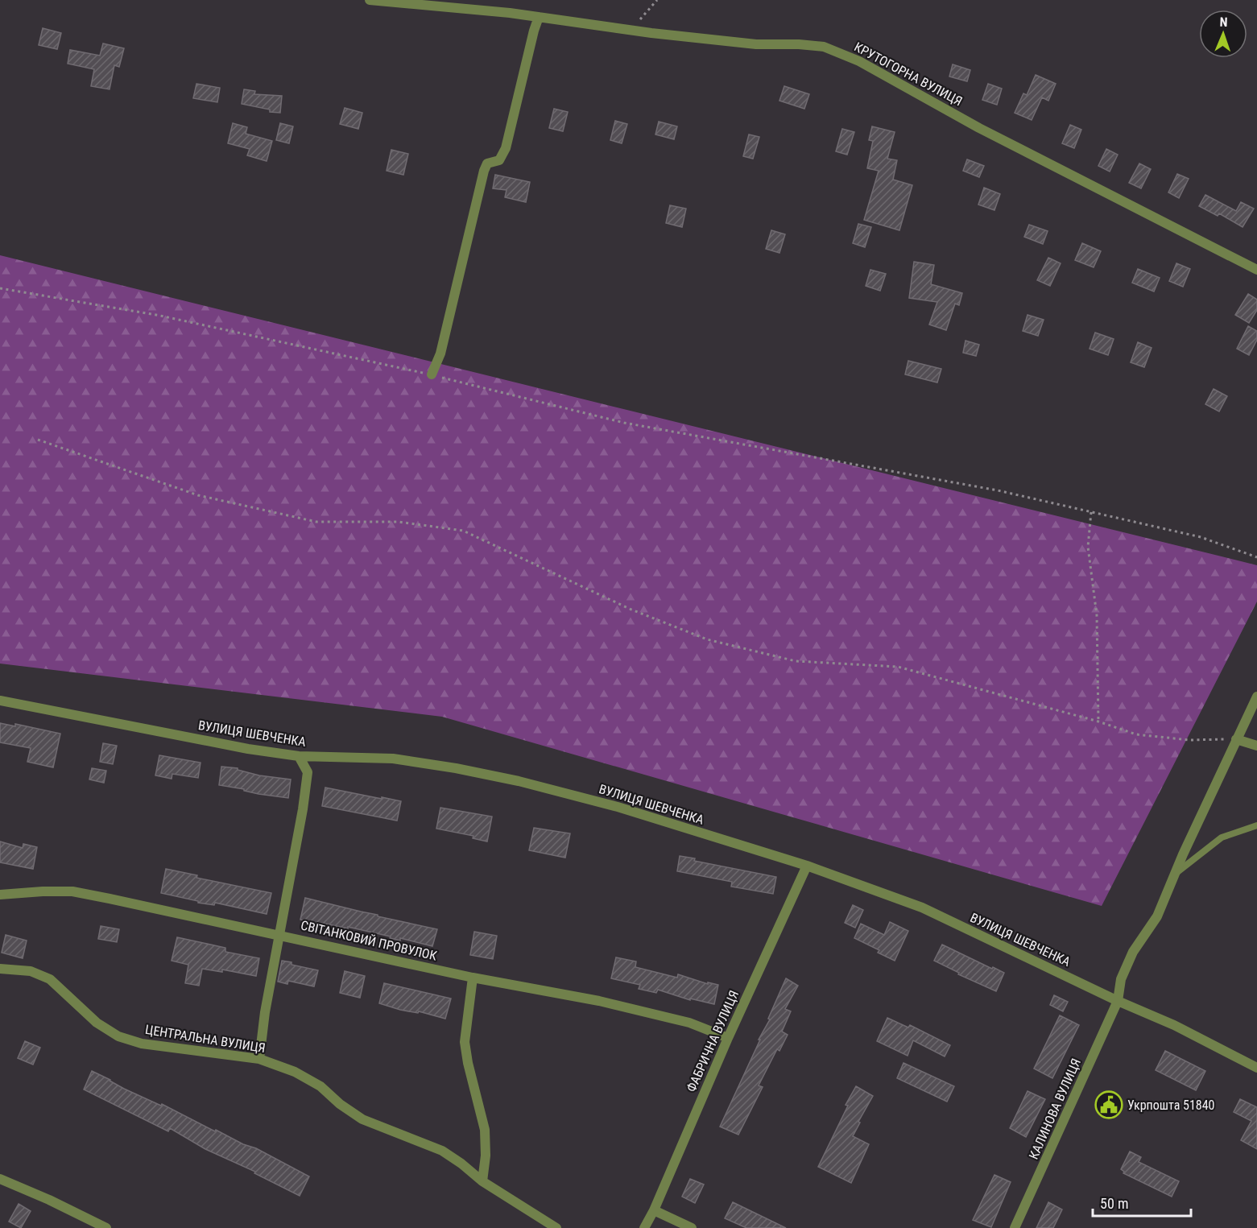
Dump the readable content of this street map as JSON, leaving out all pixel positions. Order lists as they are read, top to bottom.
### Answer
{
  "streets": {
    "street": [
      "КРУТОГОРНА ВУЛИЦЯ",
      "ВУЛИЦЯ ШЕВЧЕНКА",
      "СВІТАНКОВИЙ ПРОВУЛОК",
      "ЦЕНТРАЛЬНА ВУЛИЦЯ",
      "ФАБРИЧНА ВУЛИЦЯ",
      "КАЛИНОВА ВУЛИЦЯ"
    ]
  },
  "crossings": [
    ["ВУЛИЦЯ ШЕВЧЕНКА", "ФАБРИЧНА ВУЛИЦЯ"],
    ["ВУЛИЦЯ ШЕВЧЕНКА", "КАЛИНОВА ВУЛИЦЯ"],
    ["СВІТАНКОВИЙ ПРОВУЛОК", "ФАБРИЧНА ВУЛИЦЯ"]
  ],
  "places": {
    "public building": ["Укрпошта 51840"]
  },
  "scale_bar": "50 m",
  "north": "top"
}
